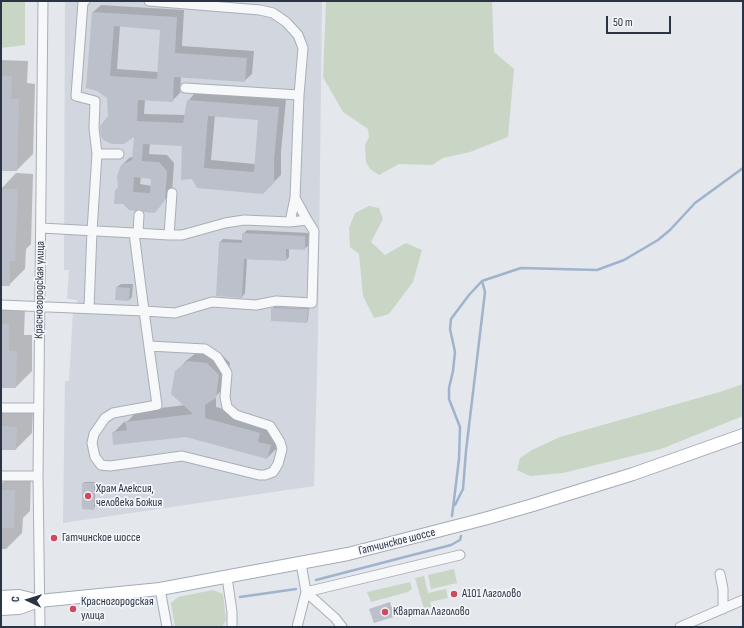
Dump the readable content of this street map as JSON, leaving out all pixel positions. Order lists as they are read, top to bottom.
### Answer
{
  "streets": {
    "main road": ["Гатчинское шоссе"],
    "street": ["Красногородская улица"]
  },
  "crossings": [
    ["Красногородская улица", "Гатчинское шоссе"]
  ],
  "places": [
    "Храм Алексия, человека Божия",
    "Гатчинское шоссе",
    "А101 Лаголово",
    "Красногородская улица",
    "Квартал Лаголово"
  ],
  "scale_bar": "50 m",
  "north": "left"
}
